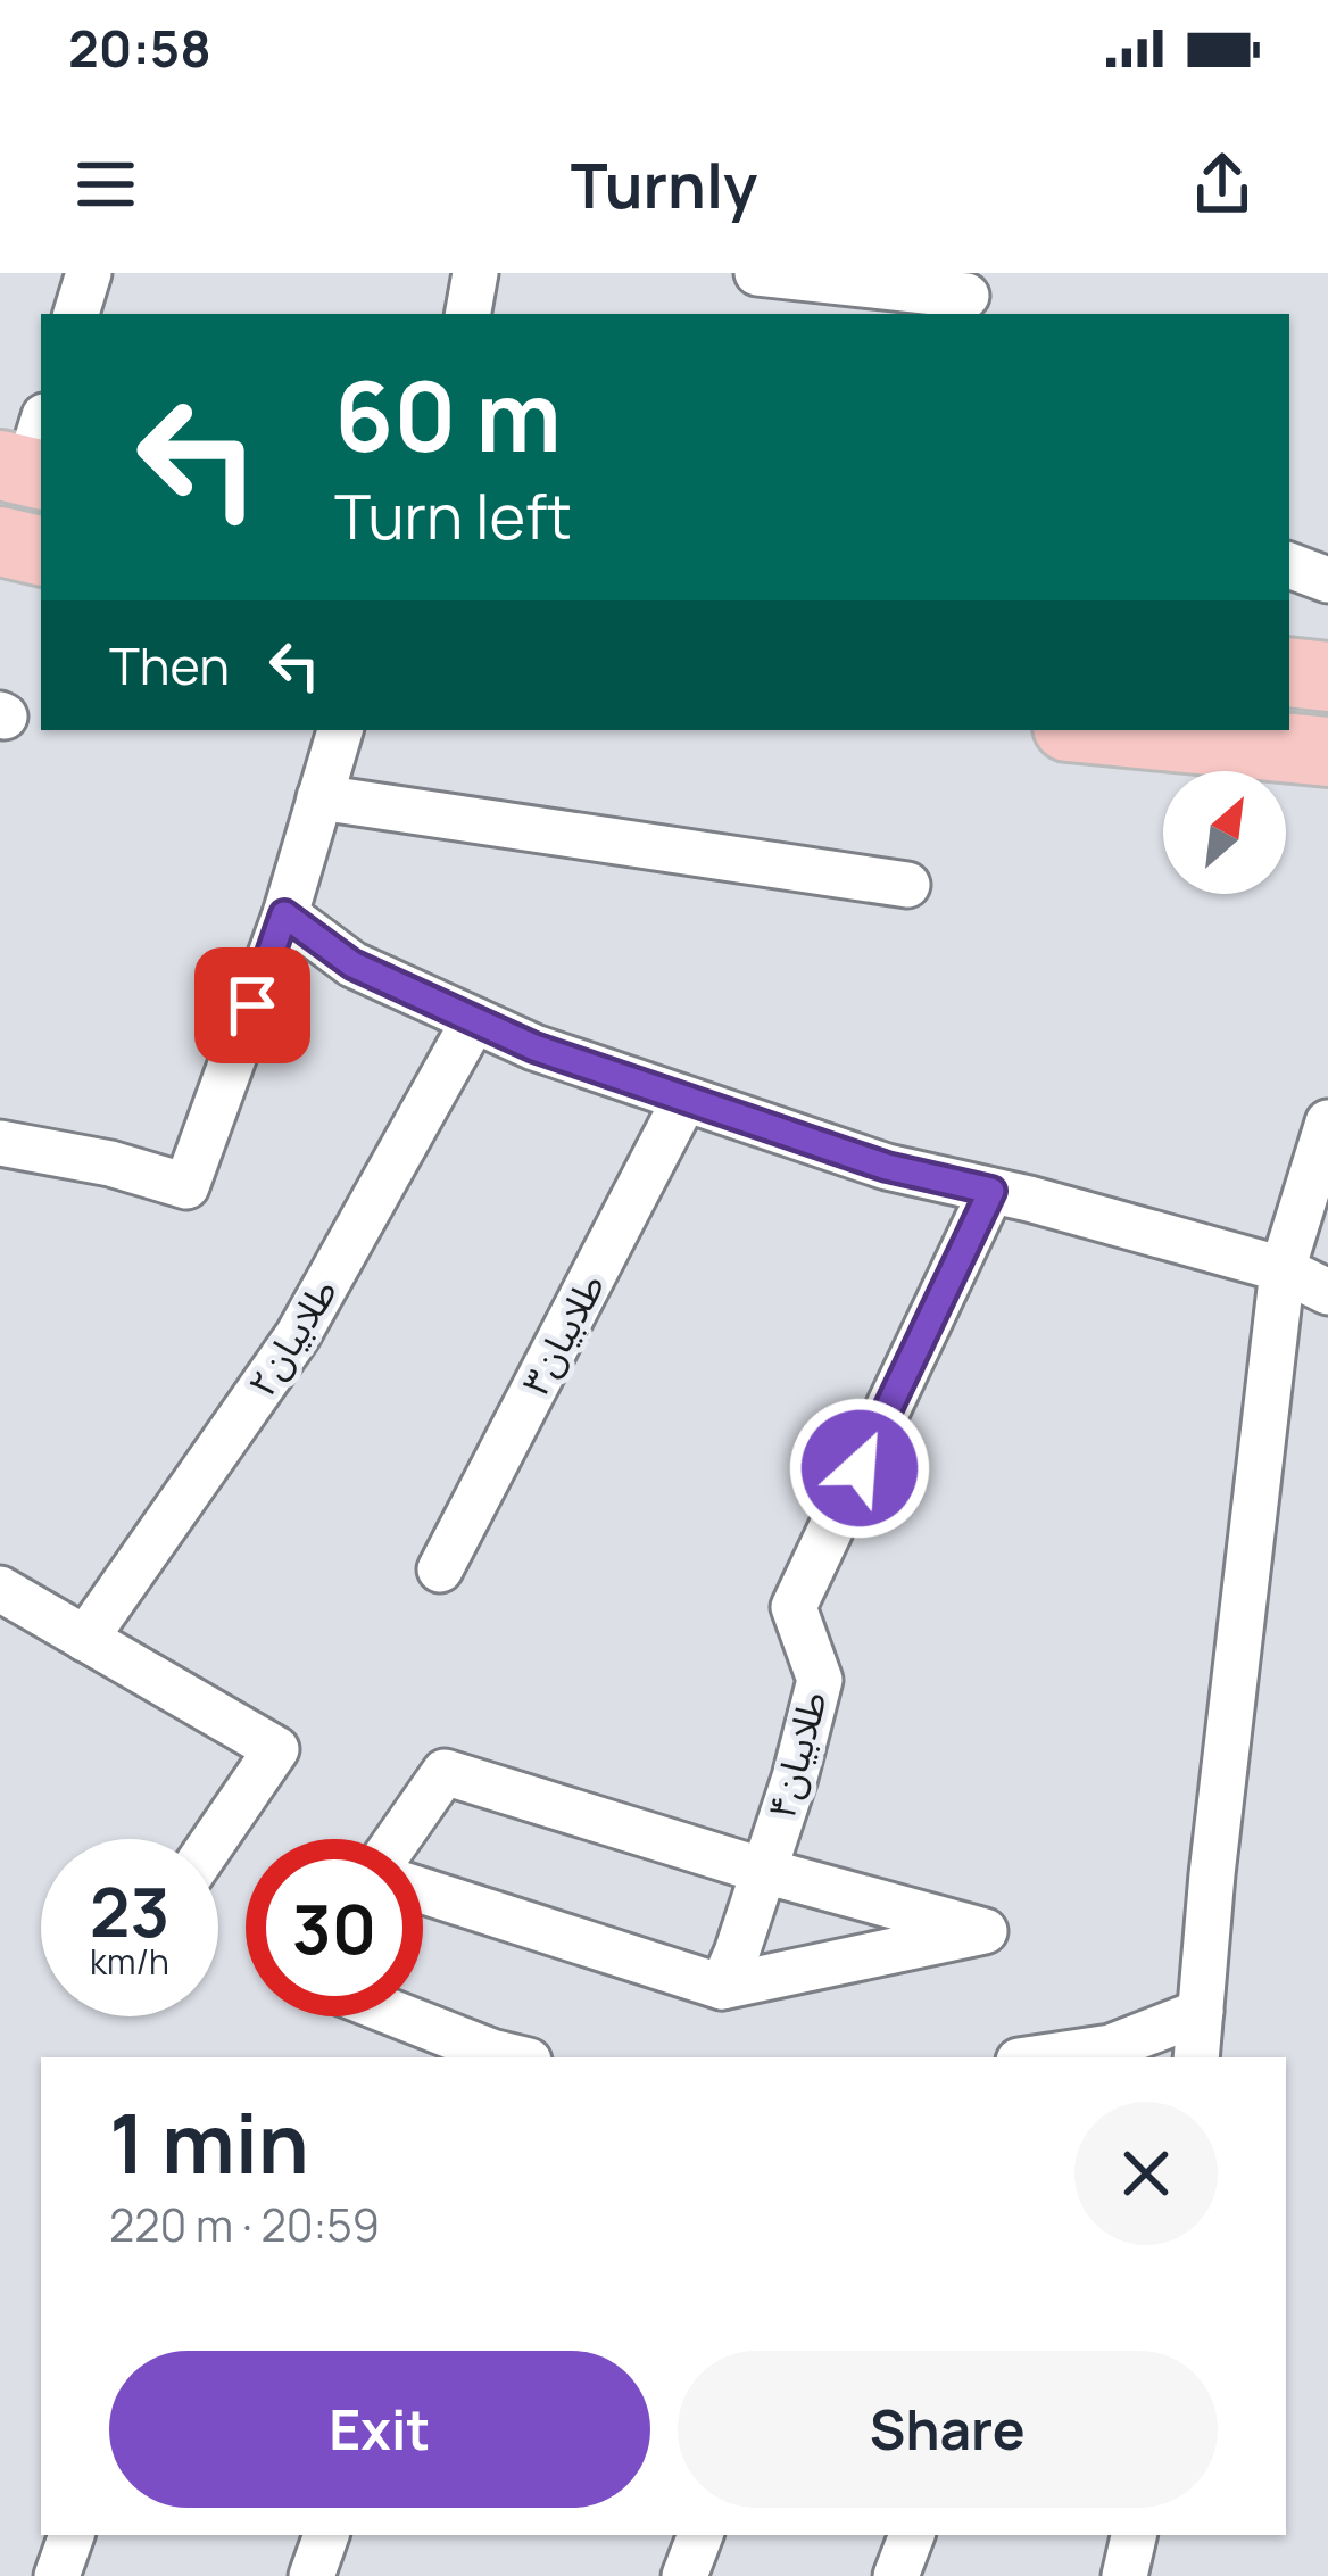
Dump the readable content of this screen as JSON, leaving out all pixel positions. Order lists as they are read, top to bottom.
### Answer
{
  "streets": {
    "street": ["طلابیان۳", "طلابیان۲", "طلابیان۴"]
  },
  "north": "top right",
  "page": {
    "status": "20:58",
    "header": "Turnly",
    "turn": ["60 m", "Turn left"],
    "then": "Then",
    "speed": "23 km/h",
    "limit": "30",
    "heading": ["1 min", "220 m · 20:59"],
    "buttons": ["Exit", "Share"]
  }
}
